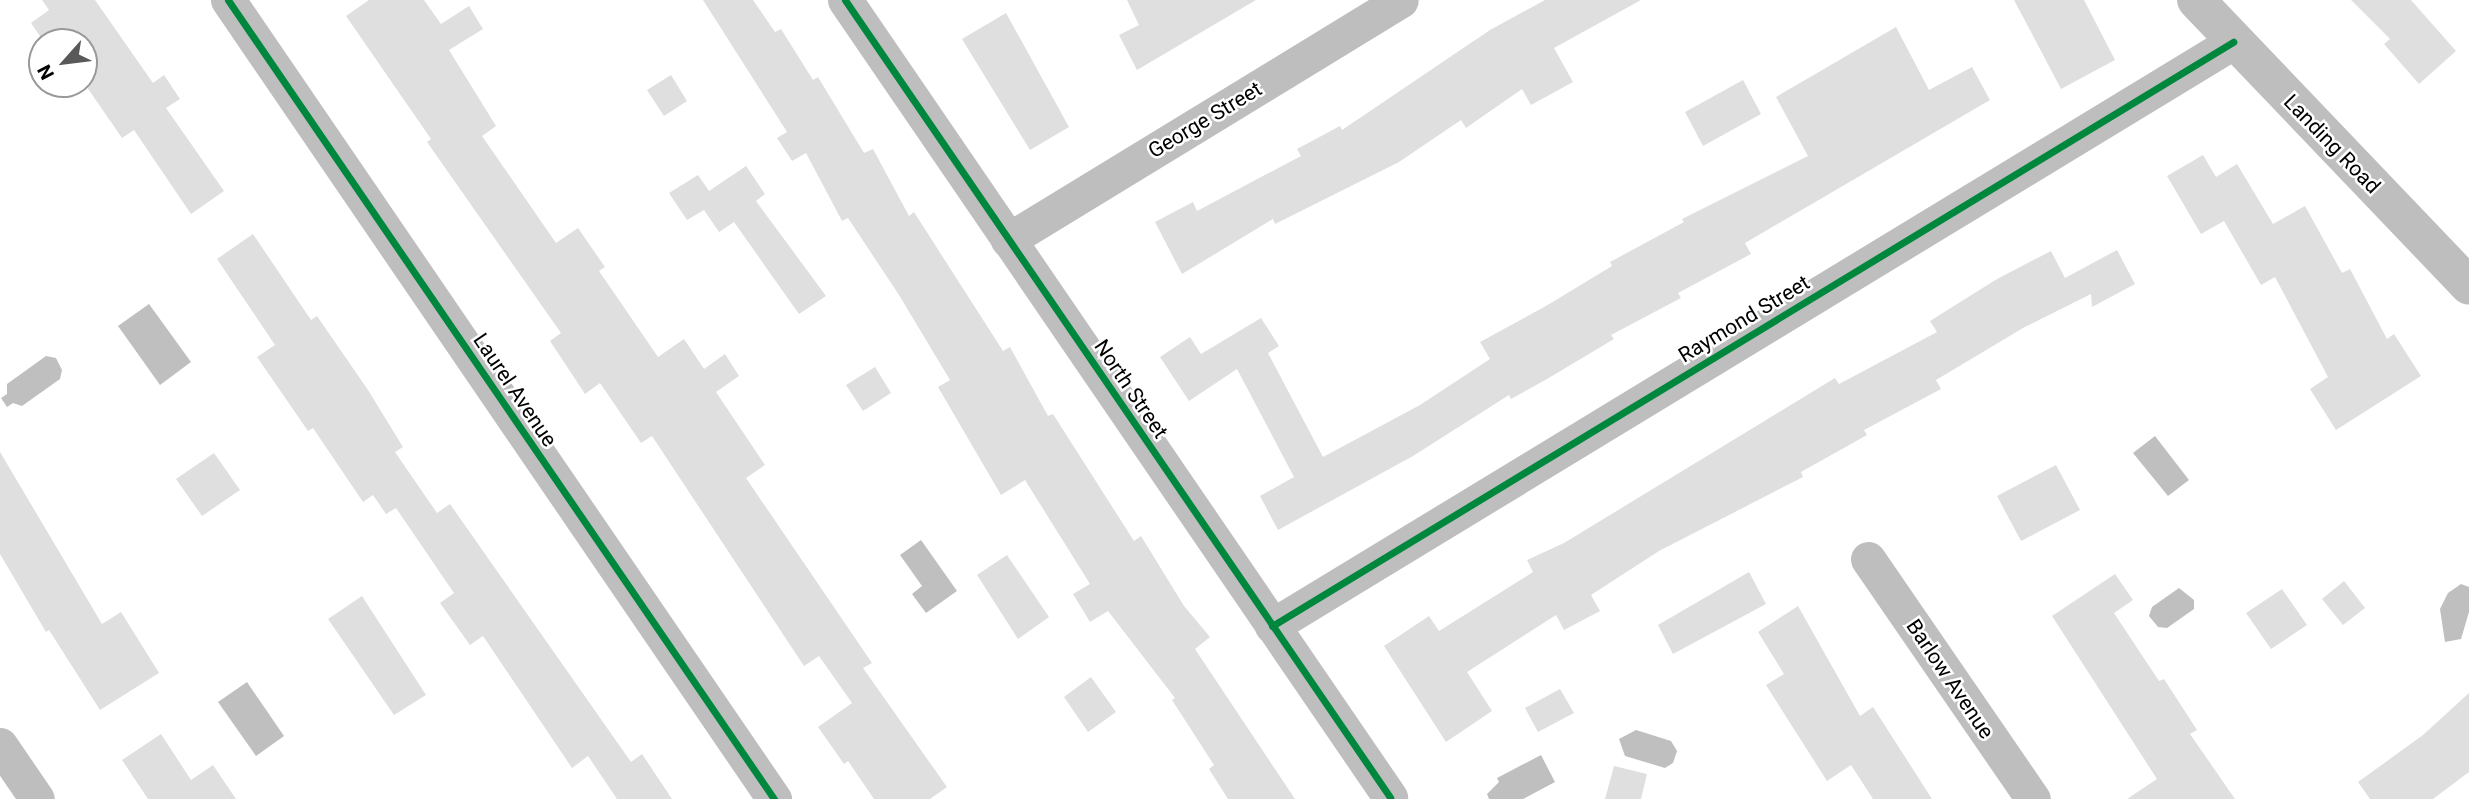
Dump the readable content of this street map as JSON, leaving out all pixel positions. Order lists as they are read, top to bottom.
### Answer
{
  "streets": {
    "street": [
      "George Street",
      "Landing Road",
      "Raymond Street",
      "North Street",
      "Laurel Avenue",
      "Barlow Avenue"
    ]
  },
  "crossings": [
    ["George Street", "North Street"],
    ["Landing Road", "Raymond Street"],
    ["Raymond Street", "North Street"]
  ],
  "north": "bottom left"
}
